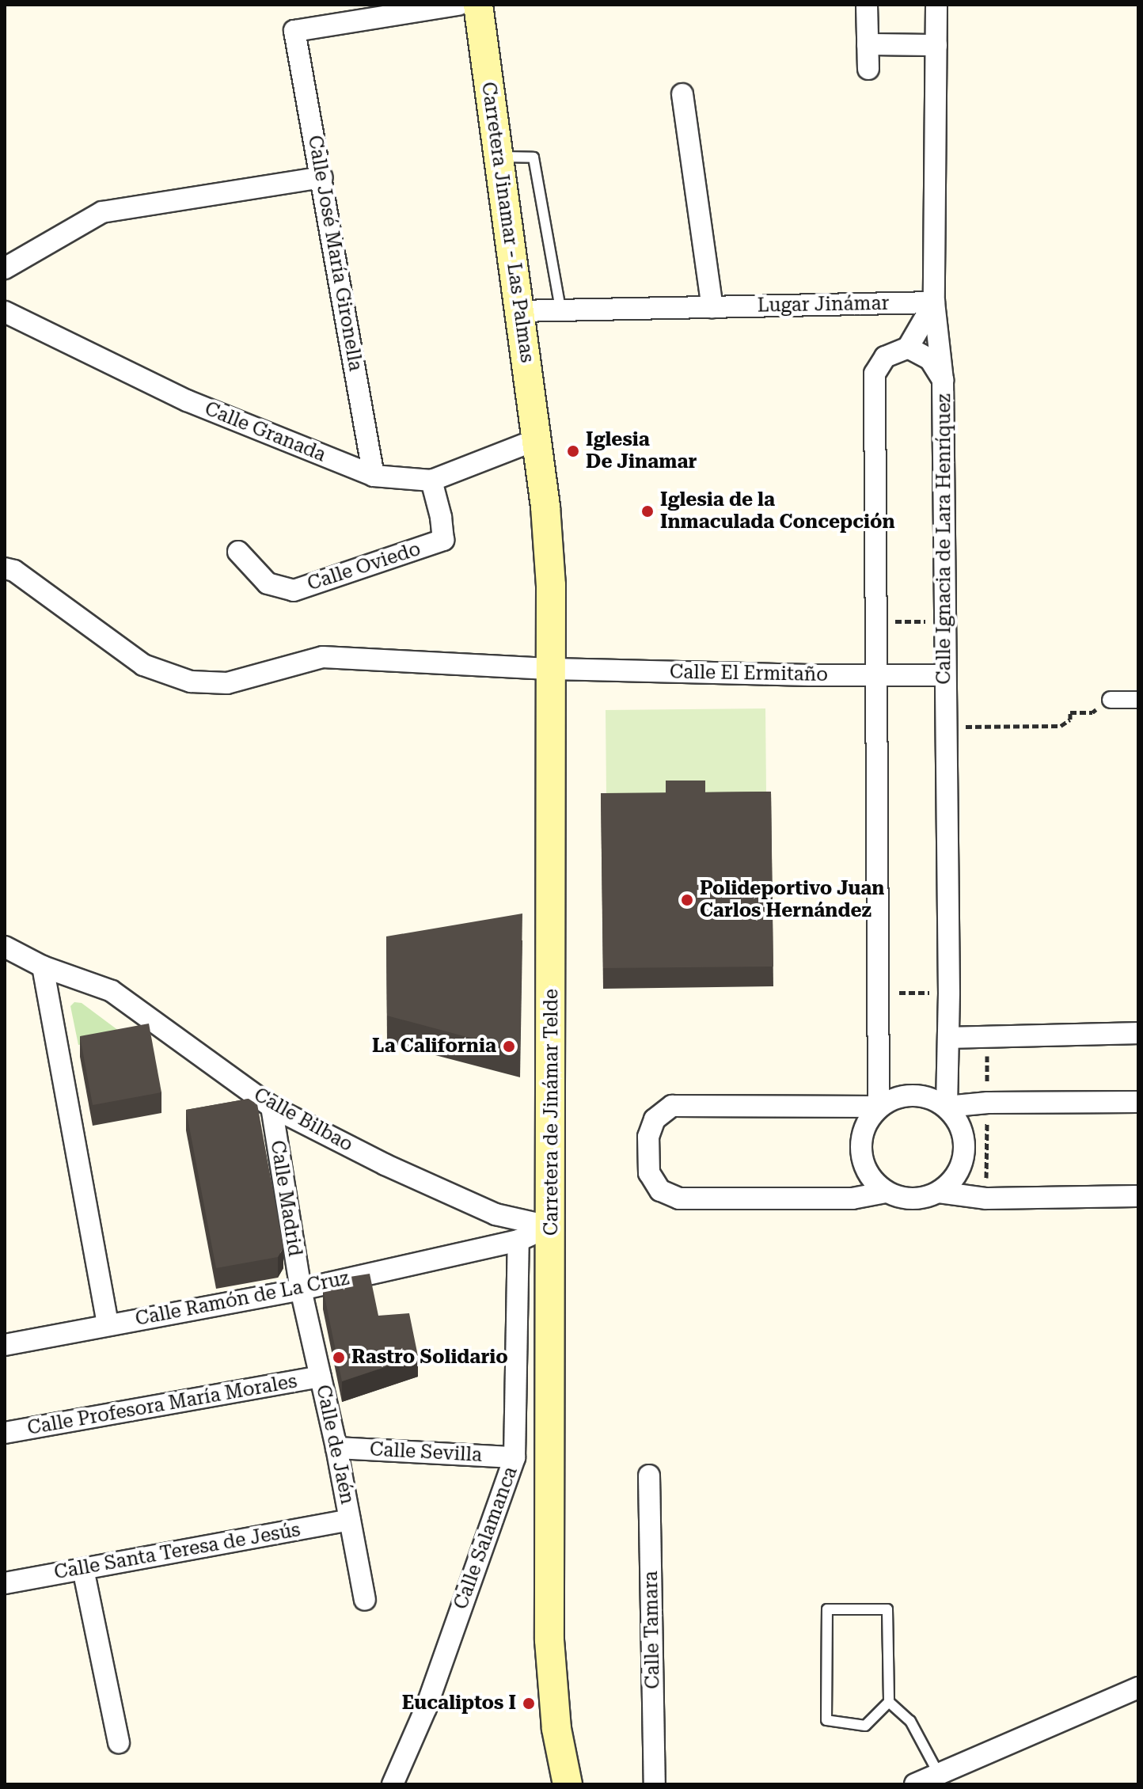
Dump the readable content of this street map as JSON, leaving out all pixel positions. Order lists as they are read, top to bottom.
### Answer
{
  "streets": {
    "main road": ["Carretera Jinamar - Las Palmas", "Carretera de Jinámar Telde"],
    "street": [
      "Calle José María Gironella",
      "Lugar Jinámar",
      "Calle Granada",
      "Calle Ignacia de Lara Henríquez",
      "Calle Oviedo",
      "Calle El Ermitaño",
      "Calle Bilbao",
      "Calle Madrid",
      "Calle Ramón de La Cruz",
      "Calle Profesora María Morales",
      "Calle de Jaén",
      "Calle Sevilla",
      "Calle Salamanca",
      "Calle Santa Teresa de Jesús",
      "Calle Tamara"
    ]
  },
  "crossings": [
    ["Carretera Jinamar - Las Palmas", "Lugar Jinámar"],
    ["Carretera Jinamar - Las Palmas", "Calle Granada"],
    ["Carretera Jinamar - Las Palmas", "Carretera de Jinámar Telde"],
    ["Calle José María Gironella", "Calle Granada"],
    ["Calle Granada", "Calle Oviedo"],
    ["Calle Granada", "Carretera de Jinámar Telde"],
    ["Calle Ignacia de Lara Henríquez", "Calle El Ermitaño"],
    ["Calle El Ermitaño", "Carretera de Jinámar Telde"],
    ["Carretera de Jinámar Telde", "Calle Bilbao"],
    ["Carretera de Jinámar Telde", "Calle Ramón de La Cruz"],
    ["Calle Bilbao", "Calle Madrid"],
    ["Calle Bilbao", "Calle Ramón de La Cruz"],
    ["Calle Madrid", "Calle Ramón de La Cruz"],
    ["Calle Madrid", "Calle de Jaén"],
    ["Calle Ramón de La Cruz", "Calle de Jaén"],
    ["Calle Ramón de La Cruz", "Calle Salamanca"],
    ["Calle Profesora María Morales", "Calle de Jaén"],
    ["Calle de Jaén", "Calle Sevilla"],
    ["Calle de Jaén", "Calle Santa Teresa de Jesús"],
    ["Calle Sevilla", "Calle Salamanca"]
  ],
  "places": [
    "Iglesia De Jinamar",
    "Iglesia de la Inmaculada Concepción",
    "Polideportivo Juan Carlos Hernández",
    "La California",
    "Rastro Solidario",
    "Eucaliptos I"
  ]
}
